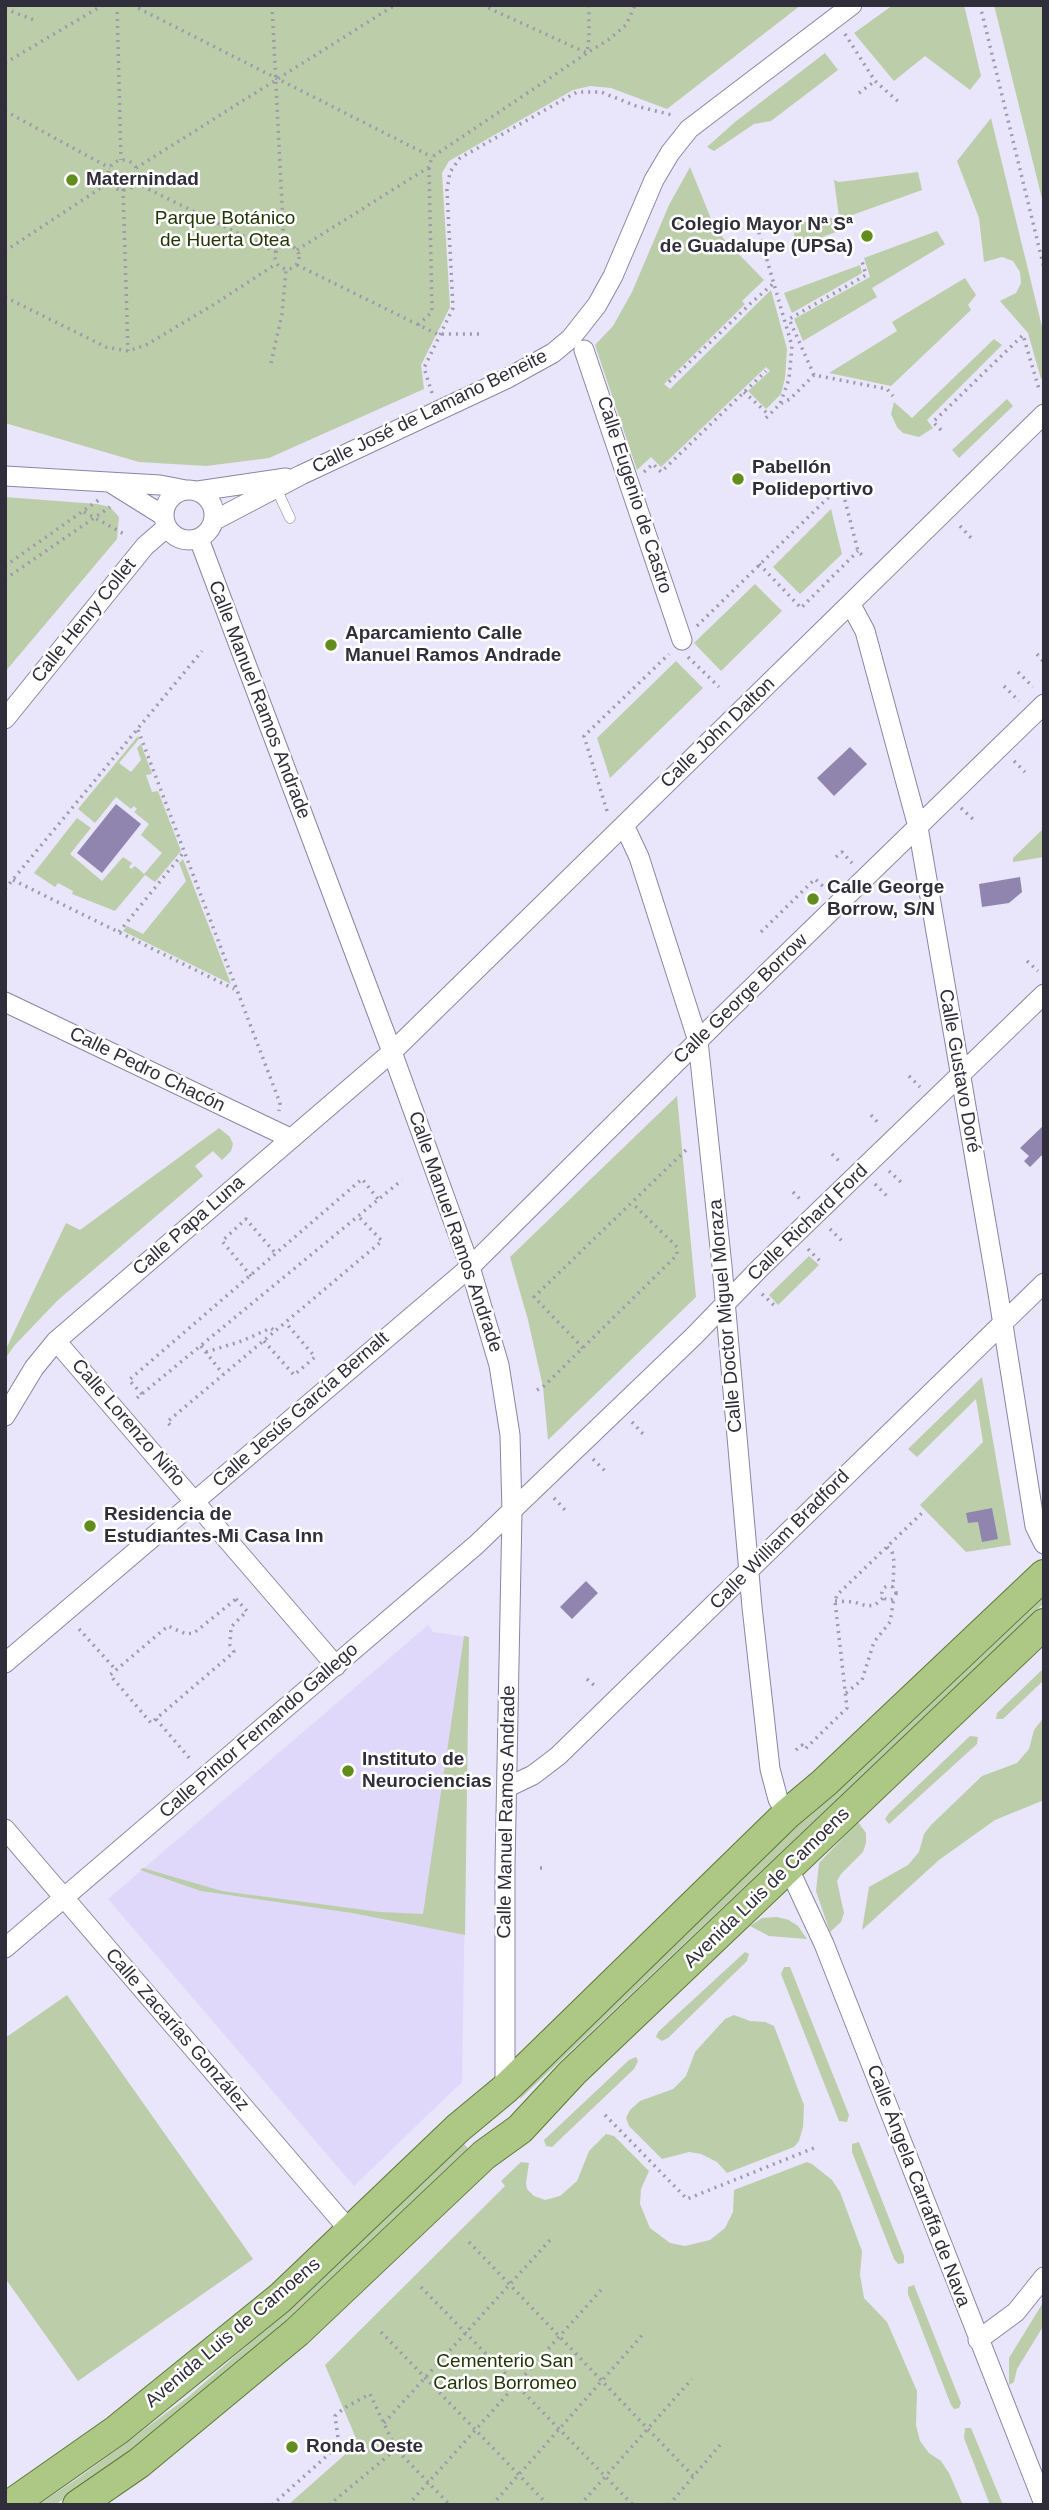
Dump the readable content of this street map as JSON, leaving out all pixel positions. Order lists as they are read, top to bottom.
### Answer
{
  "streets": {
    "main road": ["Avenida Luis de Camoens"],
    "street": [
      "Calle José de Lamano Beneite",
      "Calle Eugenio de Castro",
      "Calle Henry Collet",
      "Calle Manuel Ramos Andrade",
      "Calle John Dalton",
      "Calle George Borrow",
      "Calle Pedro Chacón",
      "Calle Gustavo Doré",
      "Calle Richard Ford",
      "Calle Papa Luna",
      "Calle Doctor Miguel Moraza",
      "Calle Jesús García Bernalt",
      "Calle Lorenzo Niño",
      "Calle William Bradford",
      "Calle Pintor Fernando Gallego",
      "Calle Zacarías González",
      "Calle Ángela Carraffa de Nava"
    ]
  },
  "crossings": [
    ["Calle José de Lamano Beneite", "Calle Henry Collet"],
    ["Calle José de Lamano Beneite", "Calle Manuel Ramos Andrade"],
    ["Calle Henry Collet", "Calle Manuel Ramos Andrade"],
    ["Calle Manuel Ramos Andrade", "Calle John Dalton"],
    ["Calle Manuel Ramos Andrade", "Calle George Borrow"],
    ["Calle Manuel Ramos Andrade", "Calle Richard Ford"],
    ["Calle Manuel Ramos Andrade", "Calle Papa Luna"],
    ["Calle Manuel Ramos Andrade", "Calle Jesús García Bernalt"],
    ["Calle Manuel Ramos Andrade", "Calle William Bradford"],
    ["Calle Manuel Ramos Andrade", "Calle Pintor Fernando Gallego"],
    ["Calle Manuel Ramos Andrade", "Avenida Luis de Camoens"],
    ["Calle John Dalton", "Calle Gustavo Doré"],
    ["Calle John Dalton", "Calle Papa Luna"],
    ["Calle John Dalton", "Calle Doctor Miguel Moraza"],
    ["Calle George Borrow", "Calle Gustavo Doré"],
    ["Calle George Borrow", "Calle Doctor Miguel Moraza"],
    ["Calle George Borrow", "Calle Jesús García Bernalt"],
    ["Calle Pedro Chacón", "Calle Papa Luna"],
    ["Calle Gustavo Doré", "Calle Richard Ford"],
    ["Calle Gustavo Doré", "Calle William Bradford"],
    ["Calle Richard Ford", "Calle Doctor Miguel Moraza"],
    ["Calle Richard Ford", "Calle Pintor Fernando Gallego"],
    ["Calle Papa Luna", "Calle Lorenzo Niño"],
    ["Calle Doctor Miguel Moraza", "Calle William Bradford"],
    ["Calle Doctor Miguel Moraza", "Avenida Luis de Camoens"],
    ["Calle Jesús García Bernalt", "Calle Lorenzo Niño"],
    ["Calle Lorenzo Niño", "Calle Pintor Fernando Gallego"],
    ["Calle Pintor Fernando Gallego", "Calle Zacarías González"],
    ["Avenida Luis de Camoens", "Calle Zacarías González"],
    ["Avenida Luis de Camoens", "Calle Ángela Carraffa de Nava"]
  ],
  "parks": ["Parque Botánico de Huerta Otea", "Cementerio San Carlos Borromeo"],
  "places": [
    "Maternindad",
    "Colegio Mayor Nª Sª de Guadalupe (UPSa)",
    "Pabellón Polideportivo",
    "Aparcamiento Calle Manuel Ramos Andrade",
    "Calle George Borrow, S/N",
    "Residencia de Estudiantes-Mi Casa Inn",
    "Instituto de Neurociencias",
    "Ronda Oeste"
  ]
}
